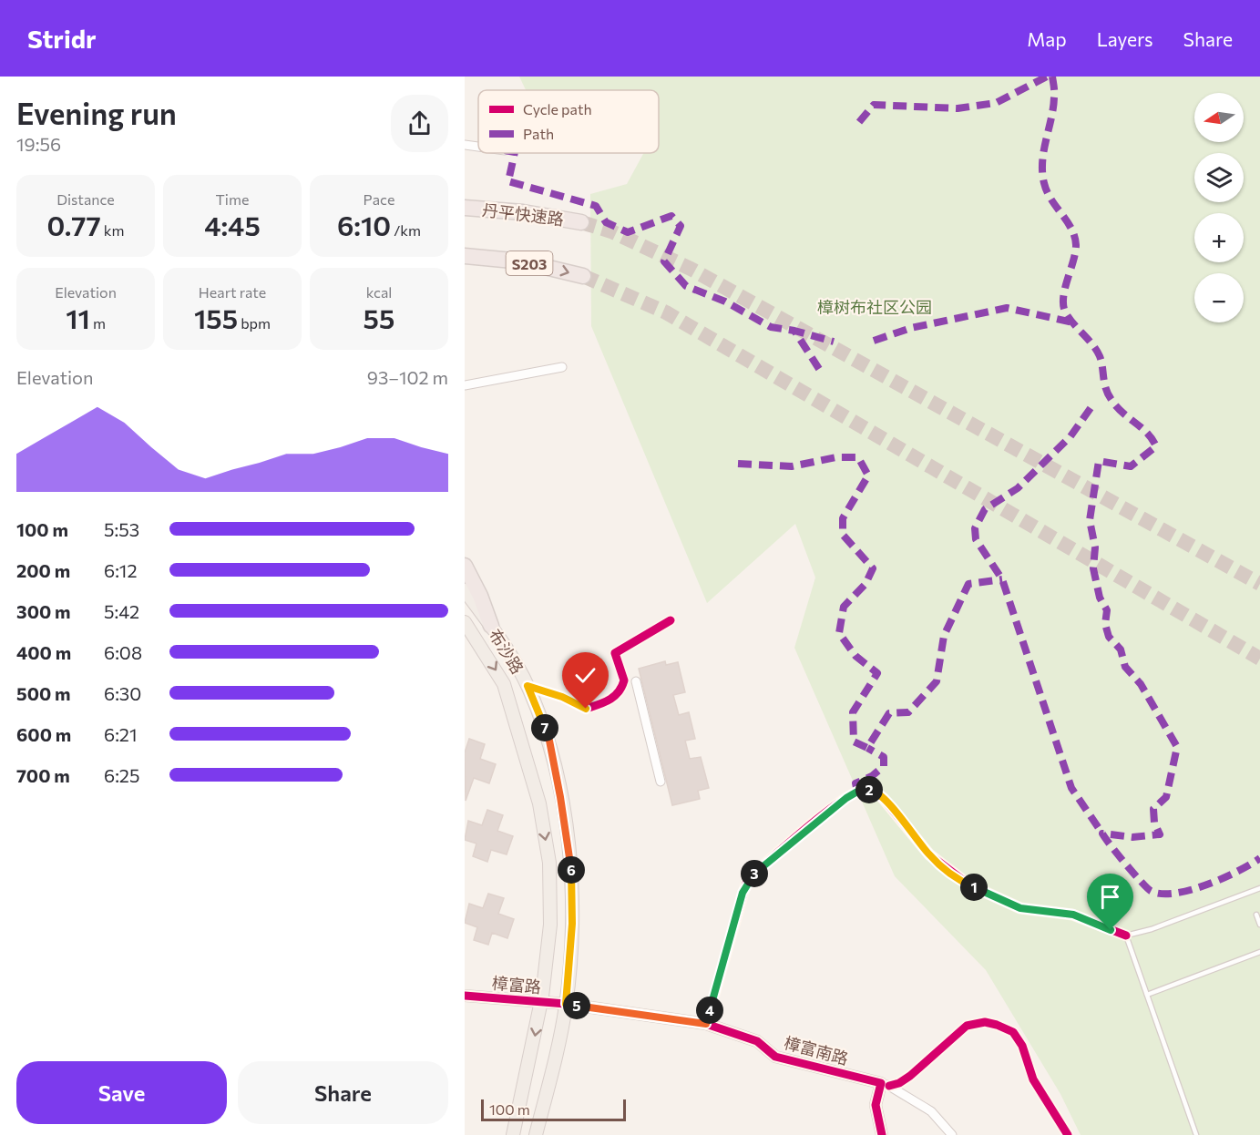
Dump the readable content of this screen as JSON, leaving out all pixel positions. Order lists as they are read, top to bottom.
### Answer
{
  "streets": {
    "highway": ["丹平快速路", "S203"],
    "main road": ["布沙路"],
    "street": ["樟富路", "樟富南路"]
  },
  "crossings": [
    ["布沙路", "樟富路"],
    ["布沙路", "樟富南路"],
    ["樟富路", "樟富南路"]
  ],
  "parks": ["樟树布社区公园"],
  "legend": ["Cycle path", "Path"],
  "scale_bar": "100 m",
  "north": "left",
  "page": {
    "header": "Stridr",
    "nav": ["Map", "Layers", "Share"],
    "heading": ["Evening run", "19:56"],
    "map_buttons": ["+", "−"],
    "stats": [
      ["Distance", "0.77 km"],
      ["Time", "4:45"],
      ["Pace", "6:10 /km"],
      ["Elevation", "11 m"],
      ["Heart rate", "155 bpm"],
      ["kcal", "55"]
    ],
    "chart": ["Elevation", "93–102 m"],
    "list": [
      {
        "name": "100 m",
        "note": "5:53"
      },
      {
        "name": "200 m",
        "note": "6:12"
      },
      {
        "name": "300 m",
        "note": "5:42"
      },
      {
        "name": "400 m",
        "note": "6:08"
      },
      {
        "name": "500 m",
        "note": "6:30"
      },
      {
        "name": "600 m",
        "note": "6:21"
      },
      {
        "name": "700 m",
        "note": "6:25"
      }
    ],
    "pins": [
      "7",
      "2",
      "6",
      "3",
      "1",
      "5",
      "4"
    ],
    "buttons": ["Save", "Share"],
    "scale": "100 m"
  }
}
